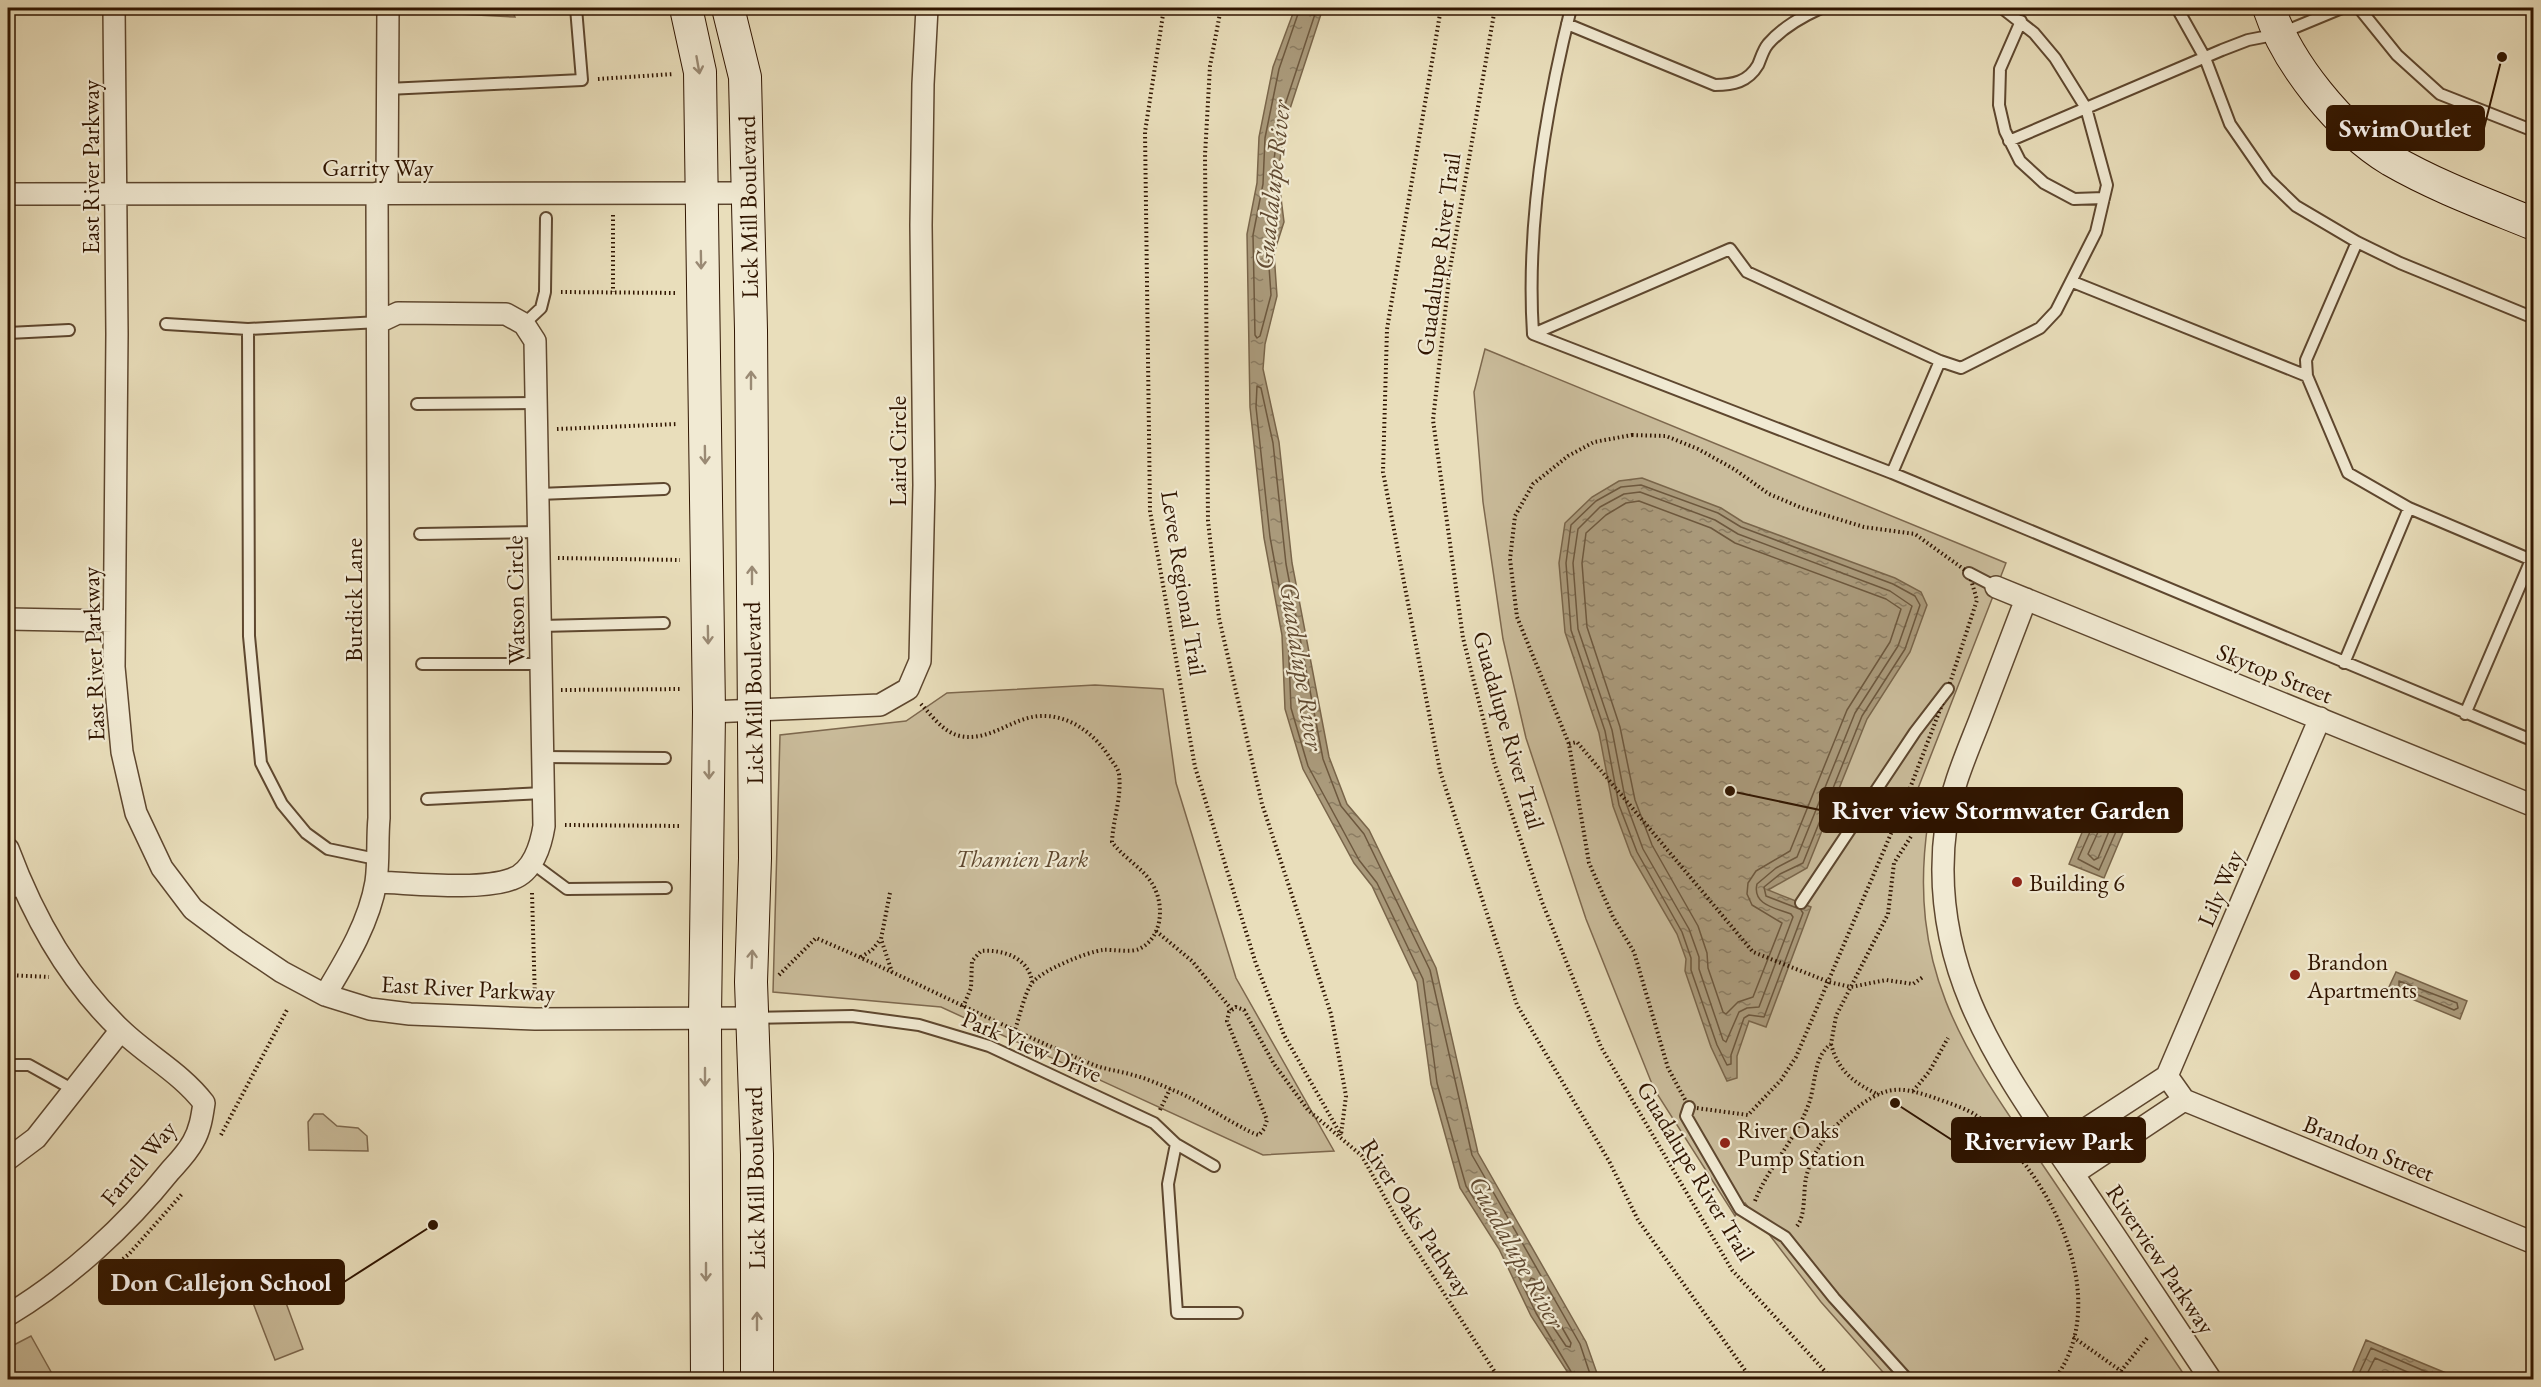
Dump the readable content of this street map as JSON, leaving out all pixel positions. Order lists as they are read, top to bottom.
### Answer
{
  "streets": {
    "main road": ["Lick Mill Boulevard"],
    "street": [
      "East River Parkway",
      "Garrity Way",
      "Laird Circle",
      "Burdick Lane",
      "Watson Circle",
      "Skytop Street",
      "Lily Way",
      "Brandon Street",
      "Farrell Way",
      "Riverview Parkway"
    ],
    "lane": ["Park View Drive"],
    "path": ["Guadalupe River Trail", "Levee Regional Trail", "River Oaks Pathway"]
  },
  "crossings": [
    ["East River Parkway", "Garrity Way"],
    ["East River Parkway", "Lick Mill Boulevard"],
    ["East River Parkway", "Burdick Lane"],
    ["East River Parkway", "Park View Drive"],
    ["Garrity Way", "Lick Mill Boulevard"],
    ["Garrity Way", "Burdick Lane"],
    ["Lick Mill Boulevard", "Park View Drive"],
    ["Levee Regional Trail", "River Oaks Pathway"],
    ["Skytop Street", "Lily Way"],
    ["Skytop Street", "Riverview Parkway"]
  ],
  "water": ["Guadalupe River"],
  "parks": ["Thamien Park"],
  "places": [
    "SwimOutlet",
    "River view Stormwater Garden",
    "Building 6",
    "Brandon Apartments",
    "Riverview Park",
    "River Oaks Pump Station",
    "Don Callejon School"
  ]
}
